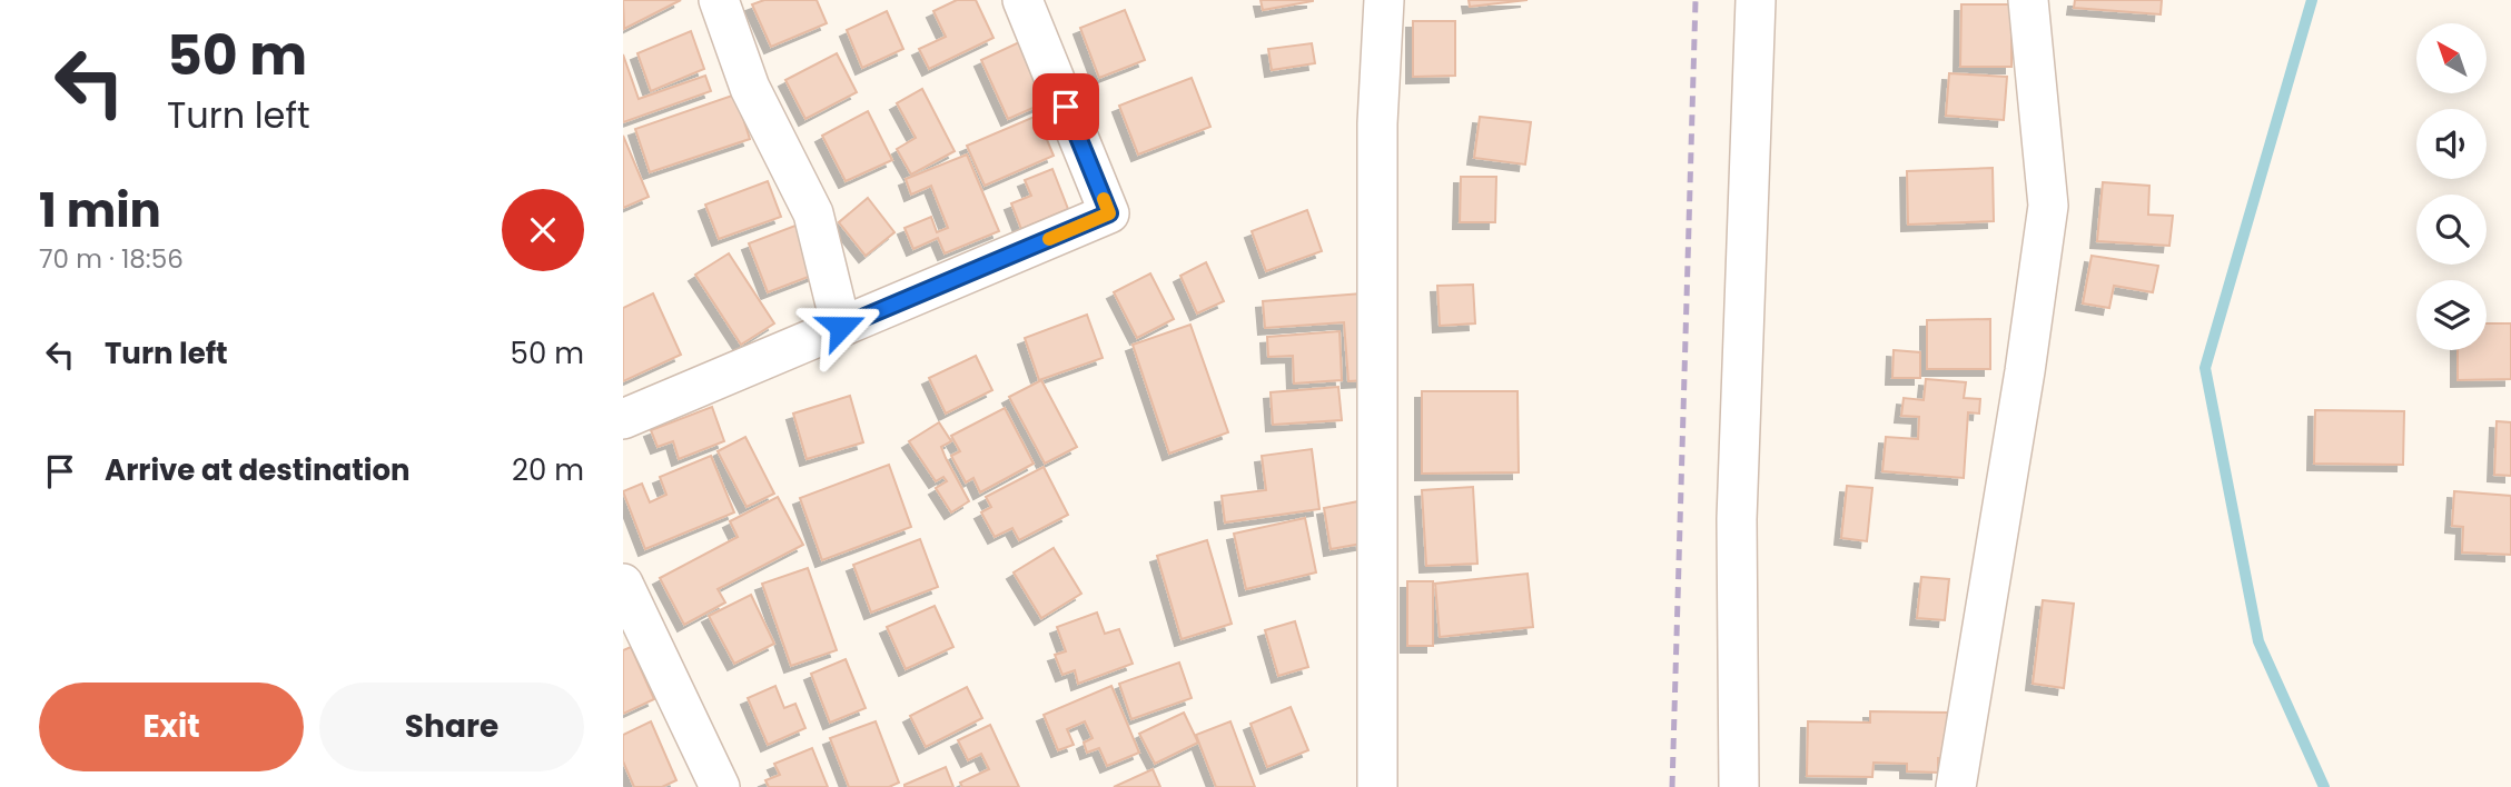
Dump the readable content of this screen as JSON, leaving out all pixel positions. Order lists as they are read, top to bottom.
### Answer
{
  "north": "top left",
  "page": {
    "turn": ["50 m", "Turn left"],
    "heading": ["1 min", "70 m · 18:56"],
    "list": [
      {
        "name": "Turn left",
        "value": "50 m"
      },
      {
        "name": "Arrive at destination",
        "value": "20 m"
      }
    ],
    "buttons": ["Exit", "Share"]
  }
}
